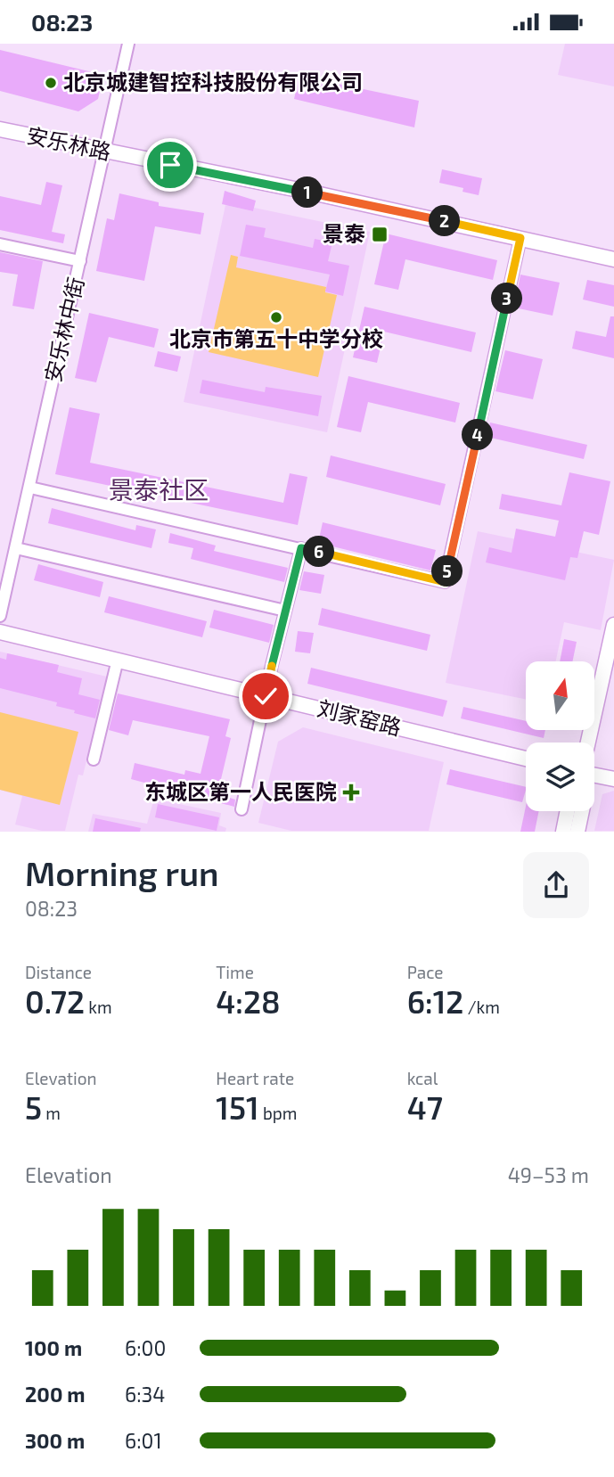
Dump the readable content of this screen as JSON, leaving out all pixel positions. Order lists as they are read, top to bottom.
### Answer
{
  "streets": {
    "street": ["安乐林路", "安乐林中街", "刘家窑路"]
  },
  "crossings": [
    ["安乐林路", "安乐林中街"]
  ],
  "districts": ["景泰社区"],
  "places": {
    "other": ["北京城建智控科技股份有限公司", "北京市第五十中学分校"],
    "transit": ["景泰"],
    "health": ["东城区第一人民医院"]
  },
  "north": "top",
  "page": {
    "status": "08:23",
    "pins": [
      "1",
      "2",
      "3",
      "4",
      "6",
      "5"
    ],
    "heading": ["Morning run", "08:23"],
    "stats": [
      ["Distance", "0.72 km"],
      ["Time", "4:28"],
      ["Pace", "6:12 /km"],
      ["Elevation", "5 m"],
      ["Heart rate", "151 bpm"],
      ["kcal", "47"]
    ],
    "chart": ["Elevation", "49–53 m"],
    "list": [
      {
        "name": "100 m",
        "note": "6:00"
      },
      {
        "name": "200 m",
        "note": "6:34"
      },
      {
        "name": "300 m",
        "note": "6:01"
      }
    ]
  }
}
